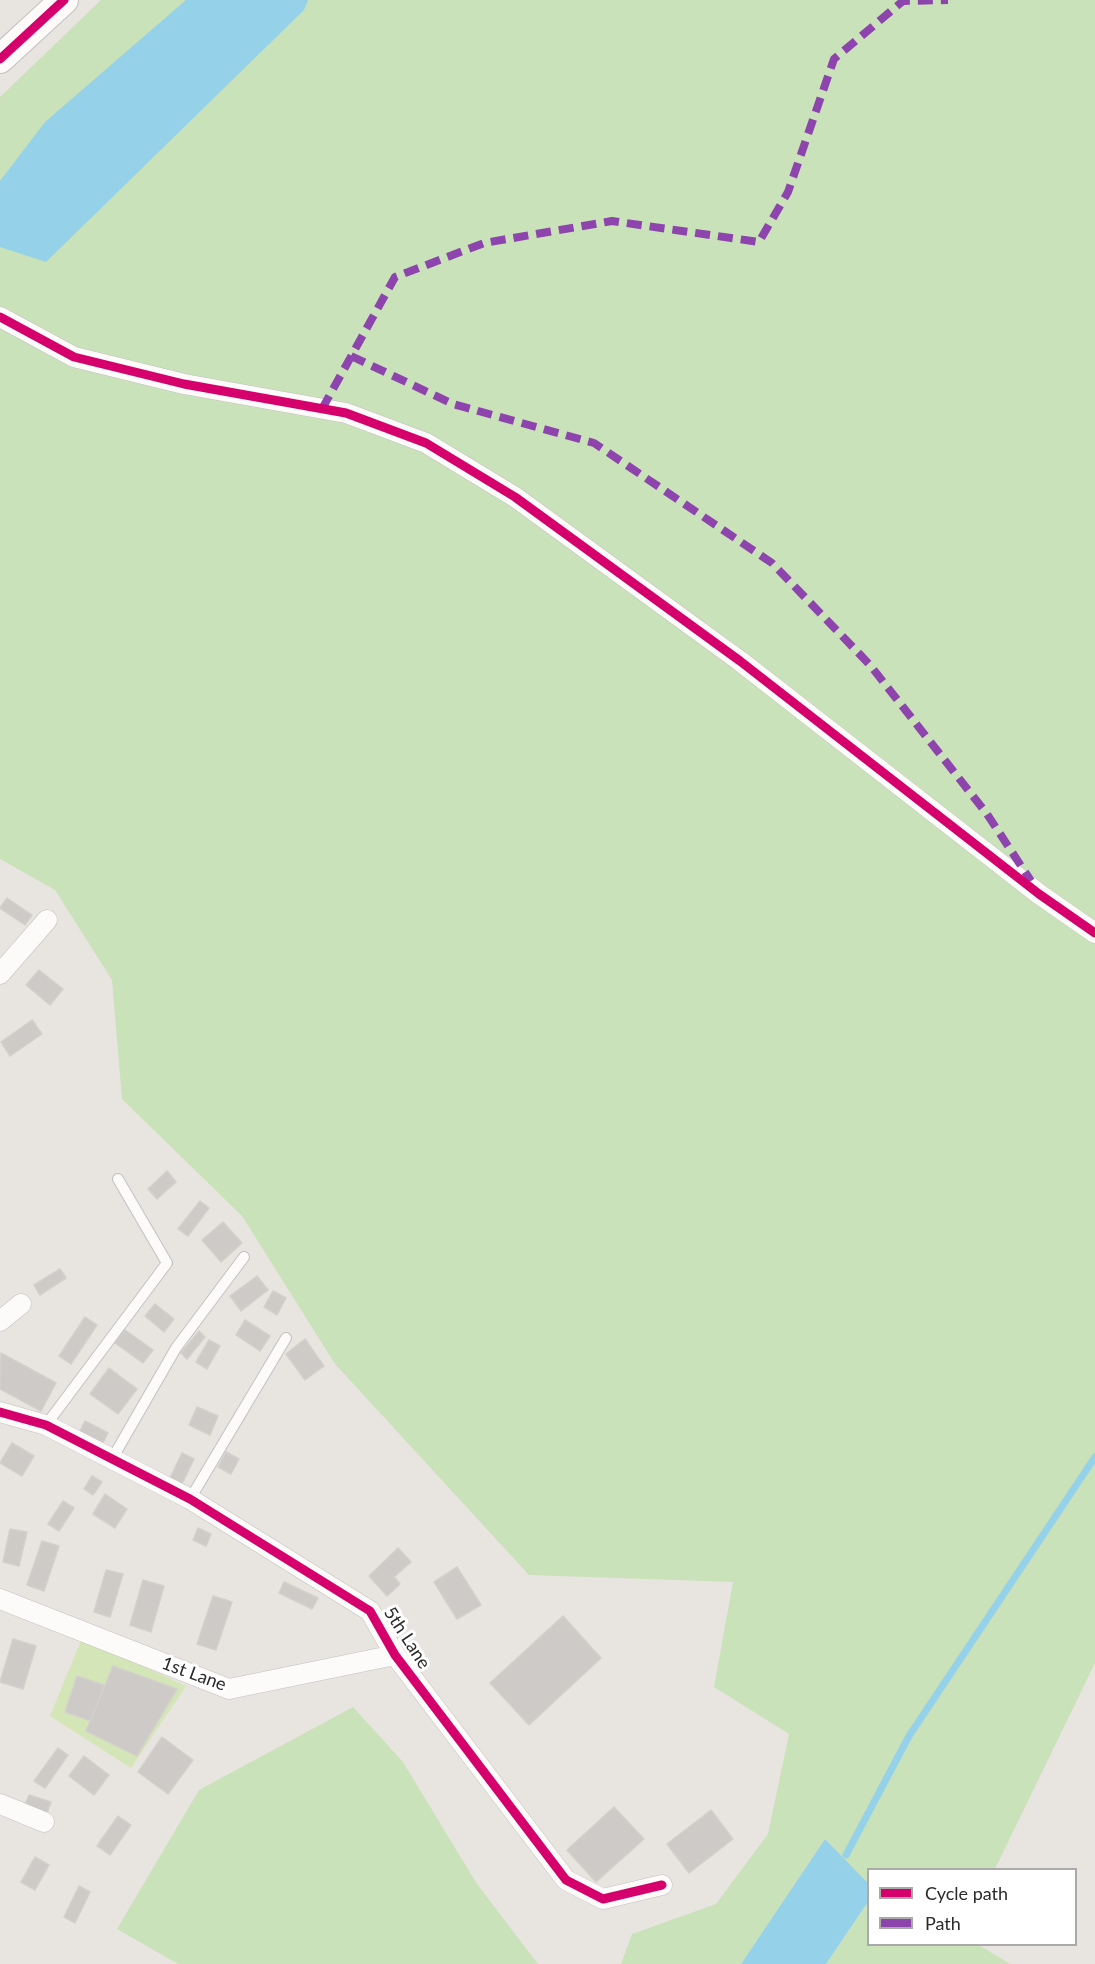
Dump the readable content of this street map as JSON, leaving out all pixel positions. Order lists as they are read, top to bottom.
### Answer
{
  "streets": {
    "street": ["5th Lane", "1st Lane"]
  },
  "crossings": [
    ["5th Lane", "1st Lane"]
  ],
  "legend": ["Cycle path", "Path"]
}
